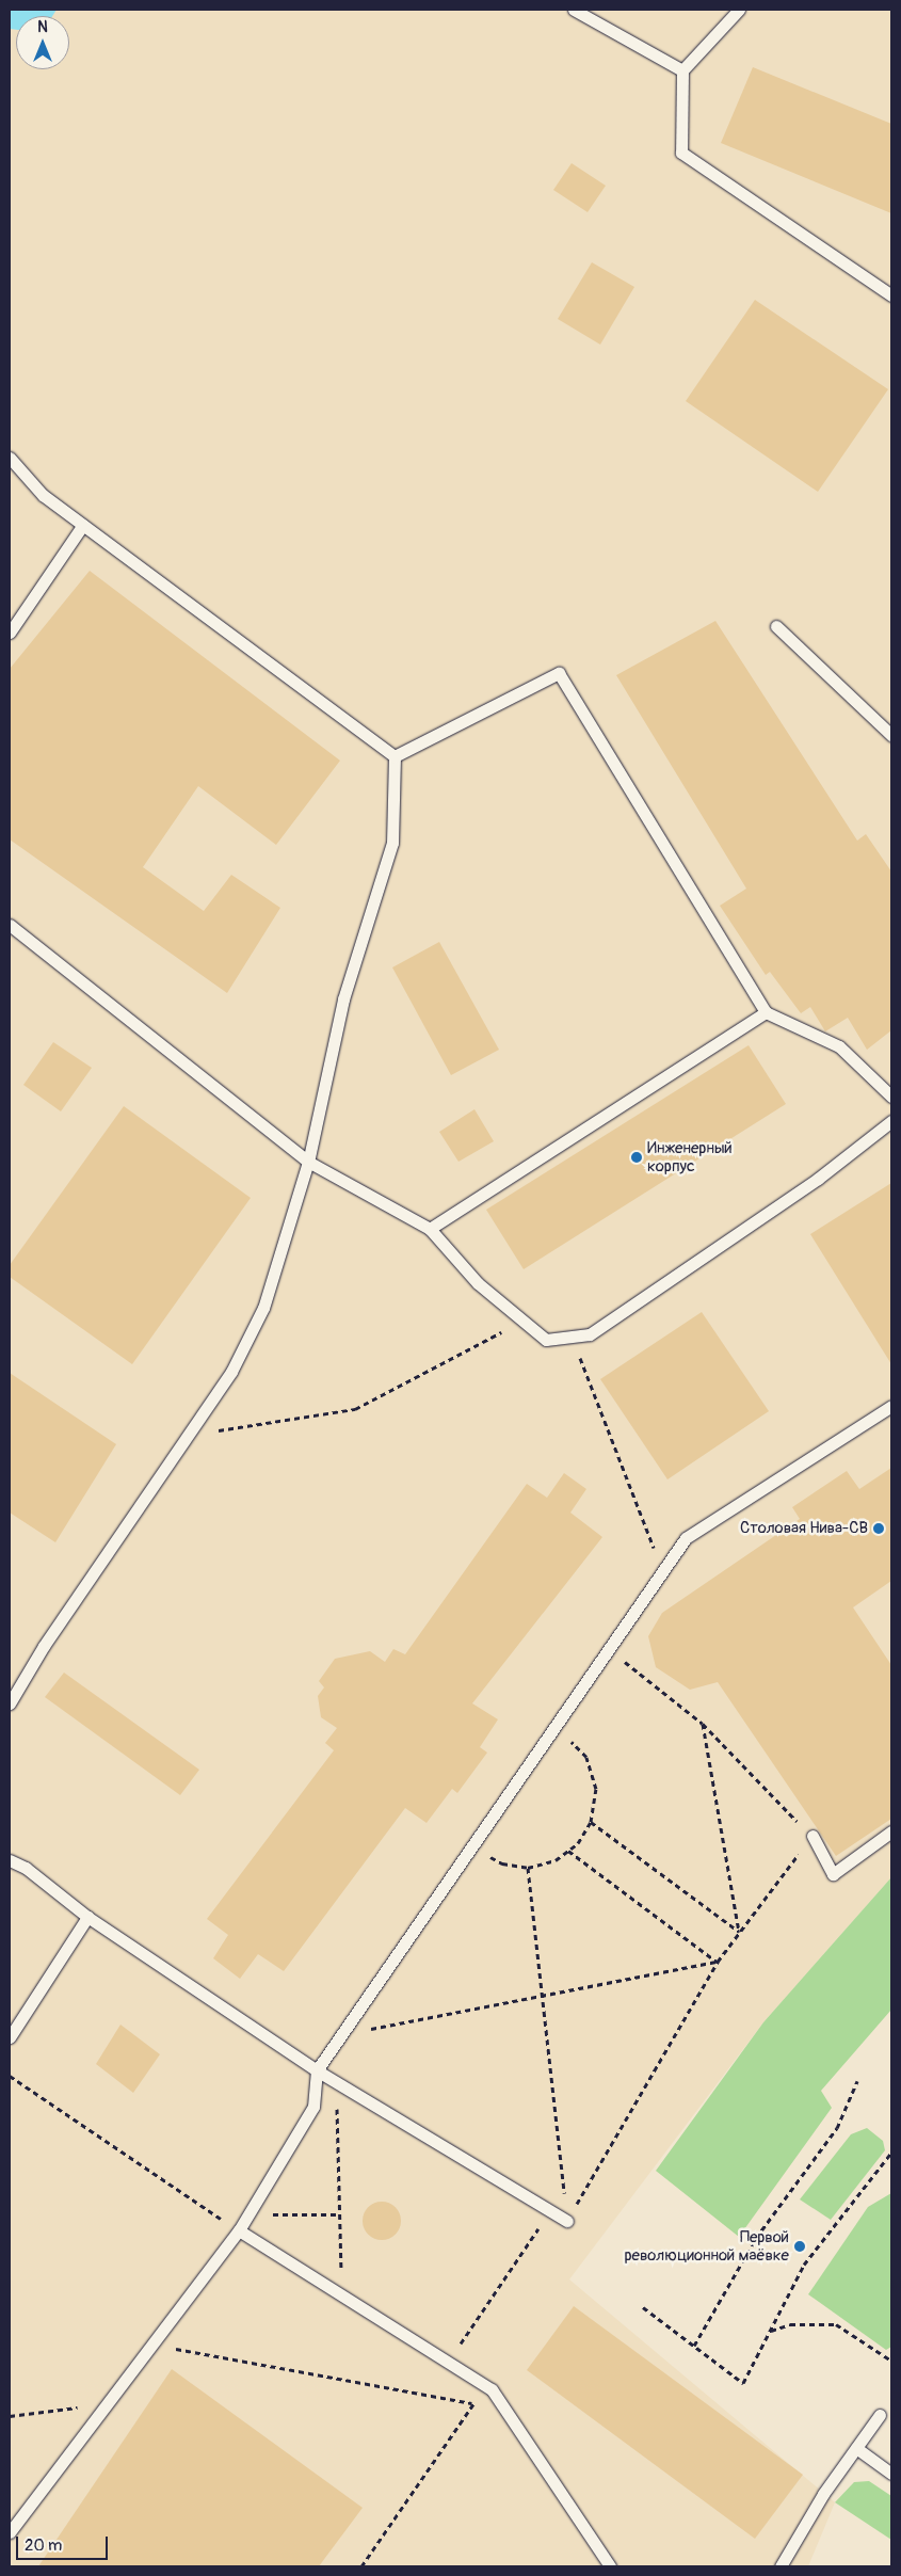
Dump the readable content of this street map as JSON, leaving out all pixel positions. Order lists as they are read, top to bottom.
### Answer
{
  "places": ["Инженерный корпус", "Столовая Нива-СВ", "Первой революционной маёвке"],
  "scale_bar": "20 m",
  "north": "top"
}
